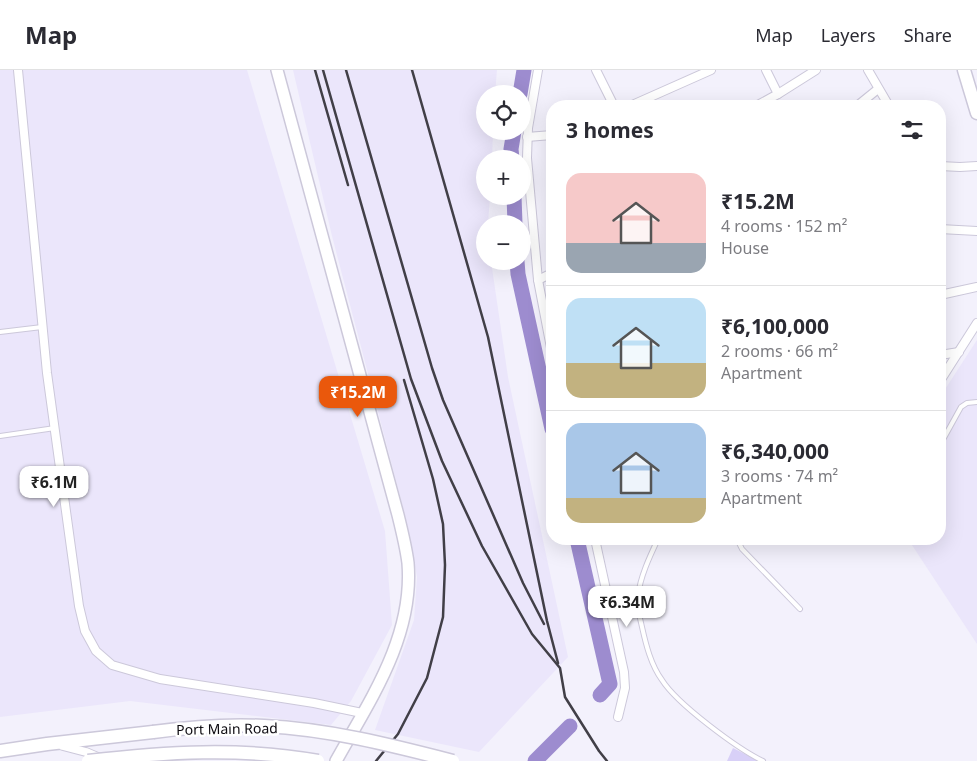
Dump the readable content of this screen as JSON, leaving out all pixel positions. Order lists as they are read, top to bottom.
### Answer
{
  "streets": {
    "main road": ["Port Main Road"]
  },
  "page": {
    "header": "Map",
    "nav": ["Map", "Layers", "Share"],
    "map_buttons": ["+", "−"],
    "heading": "3 homes",
    "list": [
      {
        "name": "₹15.2M",
        "note": "4 rooms · 152 m² · House"
      },
      {
        "name": "₹6,100,000",
        "note": "2 rooms · 66 m² · Apartment"
      },
      {
        "name": "₹6,340,000",
        "note": "3 rooms · 74 m² · Apartment"
      }
    ],
    "price": ["₹15.2M", "₹6.1M", "₹6.34M"]
  }
}
